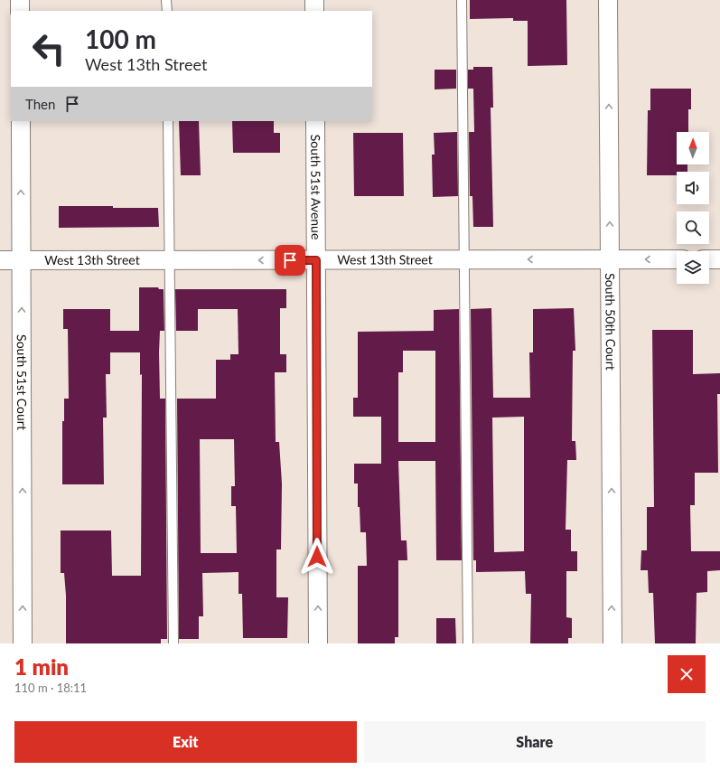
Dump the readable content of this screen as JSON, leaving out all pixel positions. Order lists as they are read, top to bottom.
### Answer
{
  "streets": {
    "street": [
      "South 51st Avenue",
      "West 13th Street",
      "South 50th Court",
      "South 51st Court"
    ]
  },
  "crossings": [
    ["South 51st Avenue", "West 13th Street"],
    ["West 13th Street", "South 50th Court"],
    ["West 13th Street", "South 51st Court"]
  ],
  "one_way": [
    "South 51st Avenue",
    "West 13th Street",
    "South 50th Court",
    "South 51st Court"
  ],
  "north": "top",
  "page": {
    "turn": ["100 m", "West 13th Street"],
    "then": "Then",
    "heading": ["1 min", "110 m · 18:11"],
    "buttons": ["Exit", "Share"]
  }
}
